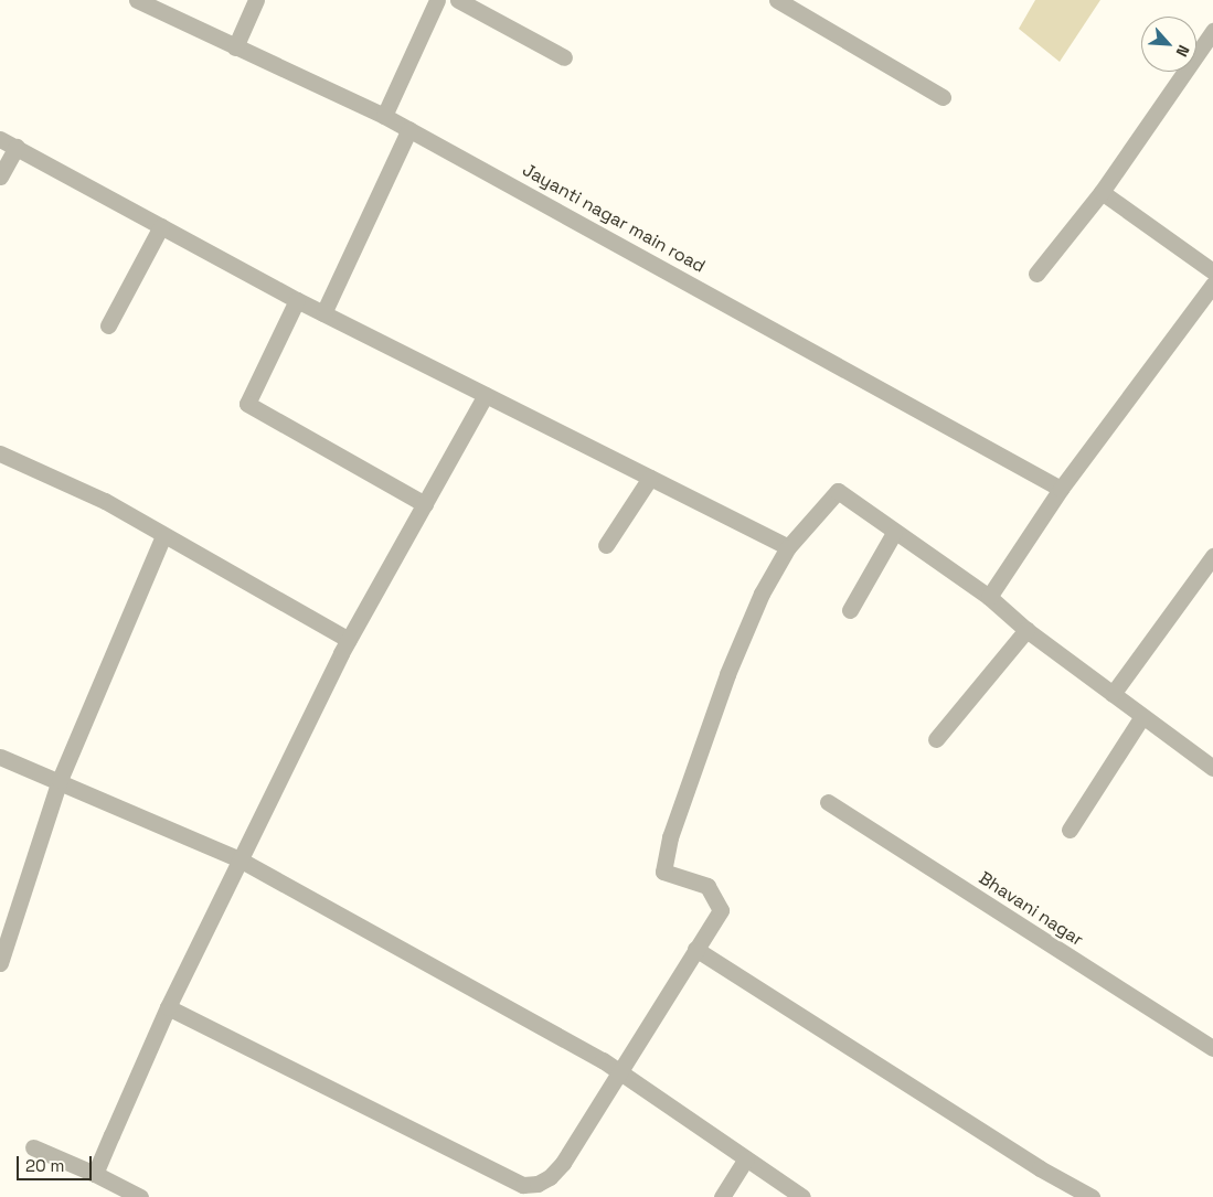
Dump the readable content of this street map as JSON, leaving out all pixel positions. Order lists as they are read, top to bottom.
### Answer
{
  "streets": {
    "street": ["Jayanti nagar main road", "Bhavani nagar"]
  },
  "scale_bar": "20 m",
  "north": "bottom right"
}
